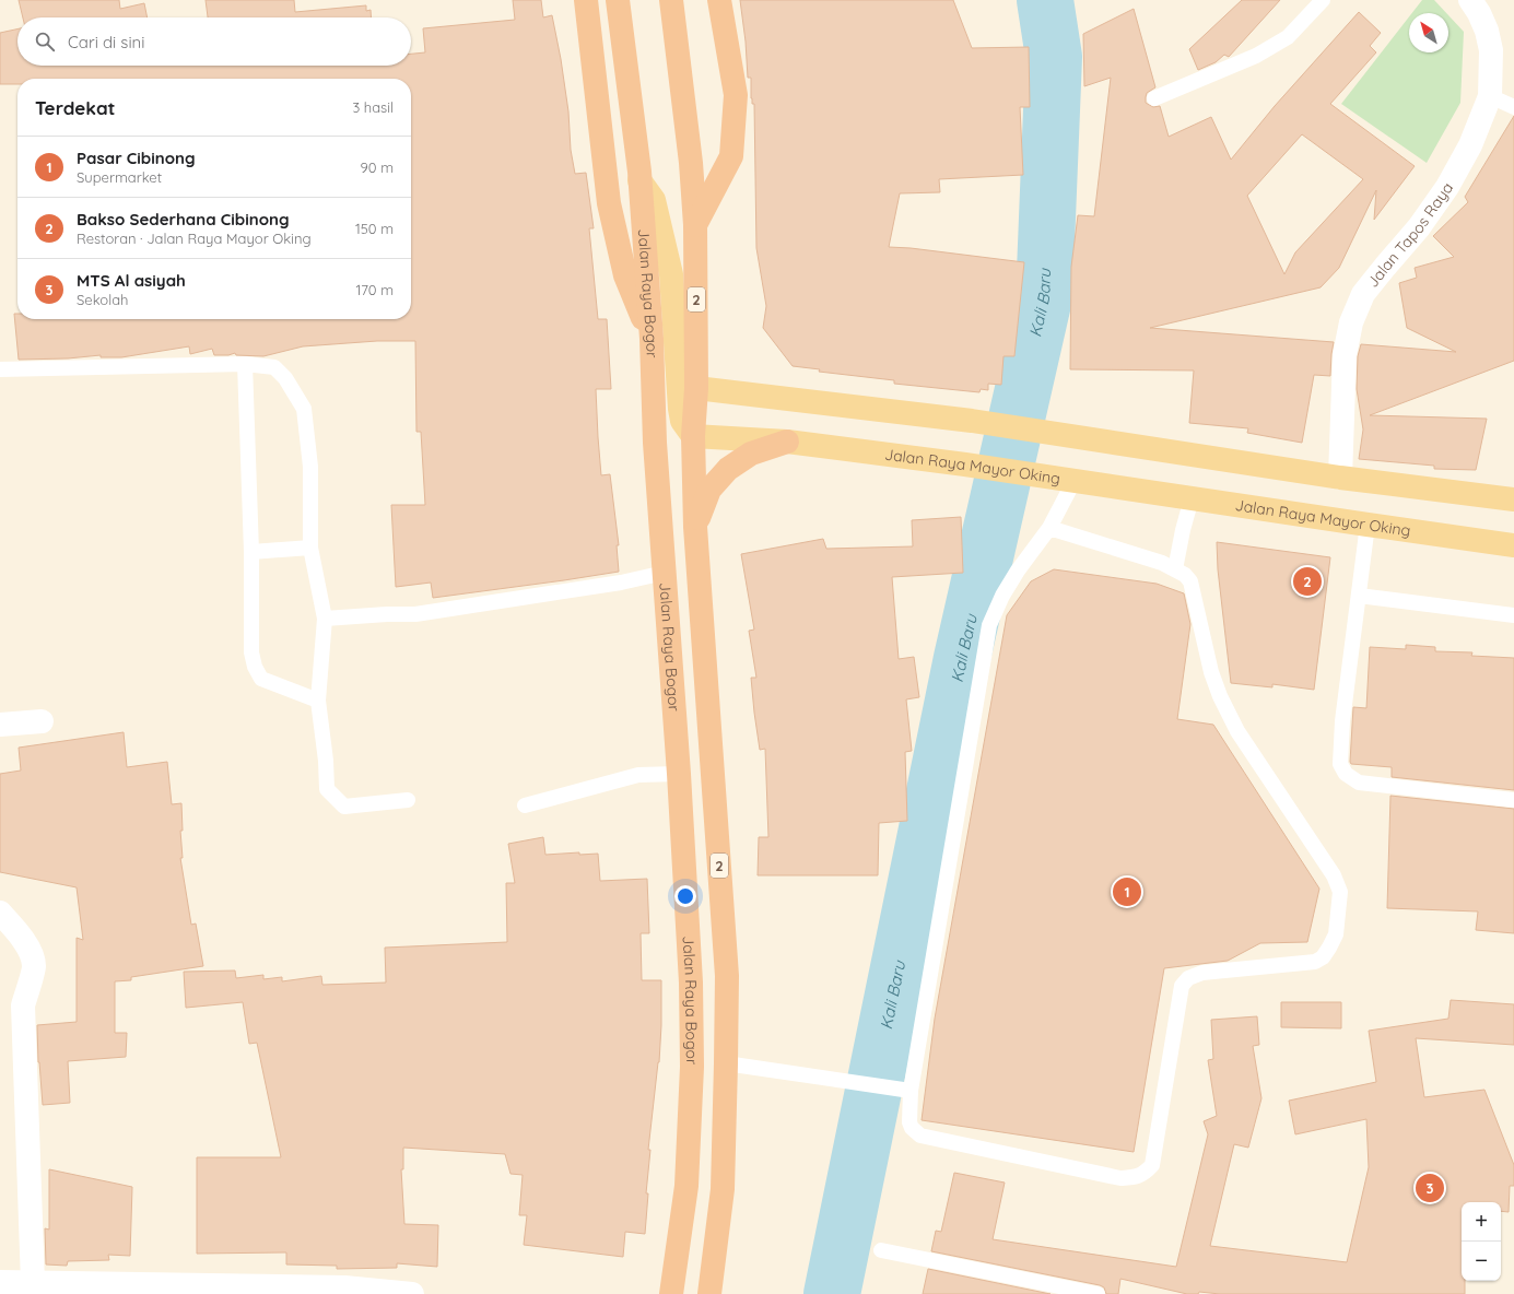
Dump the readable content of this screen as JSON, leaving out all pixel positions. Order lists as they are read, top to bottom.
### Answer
{
  "streets": {
    "highway": ["Jalan Raya Bogor", "2"],
    "main road": ["Jalan Raya Mayor Oking"],
    "street": ["Jalan Tapos Raya"]
  },
  "crossings": [
    ["2", "Jalan Raya Mayor Oking"]
  ],
  "water": ["Kali Baru"],
  "north": "top left",
  "page": {
    "search": "Cari di sini",
    "heading": ["Terdekat", "3 hasil"],
    "list": [
      {
        "mark": "1",
        "name": "Pasar Cibinong",
        "note": "Supermarket",
        "value": "90 m"
      },
      {
        "mark": "2",
        "name": "Bakso Sederhana Cibinong",
        "note": "Restoran · Jalan Raya Mayor Oking",
        "value": "150 m"
      },
      {
        "mark": "3",
        "name": "MTS Al asiyah",
        "note": "Sekolah",
        "value": "170 m"
      }
    ],
    "pins": ["2", "1", "3"],
    "map_buttons": ["+", "−"]
  }
}
